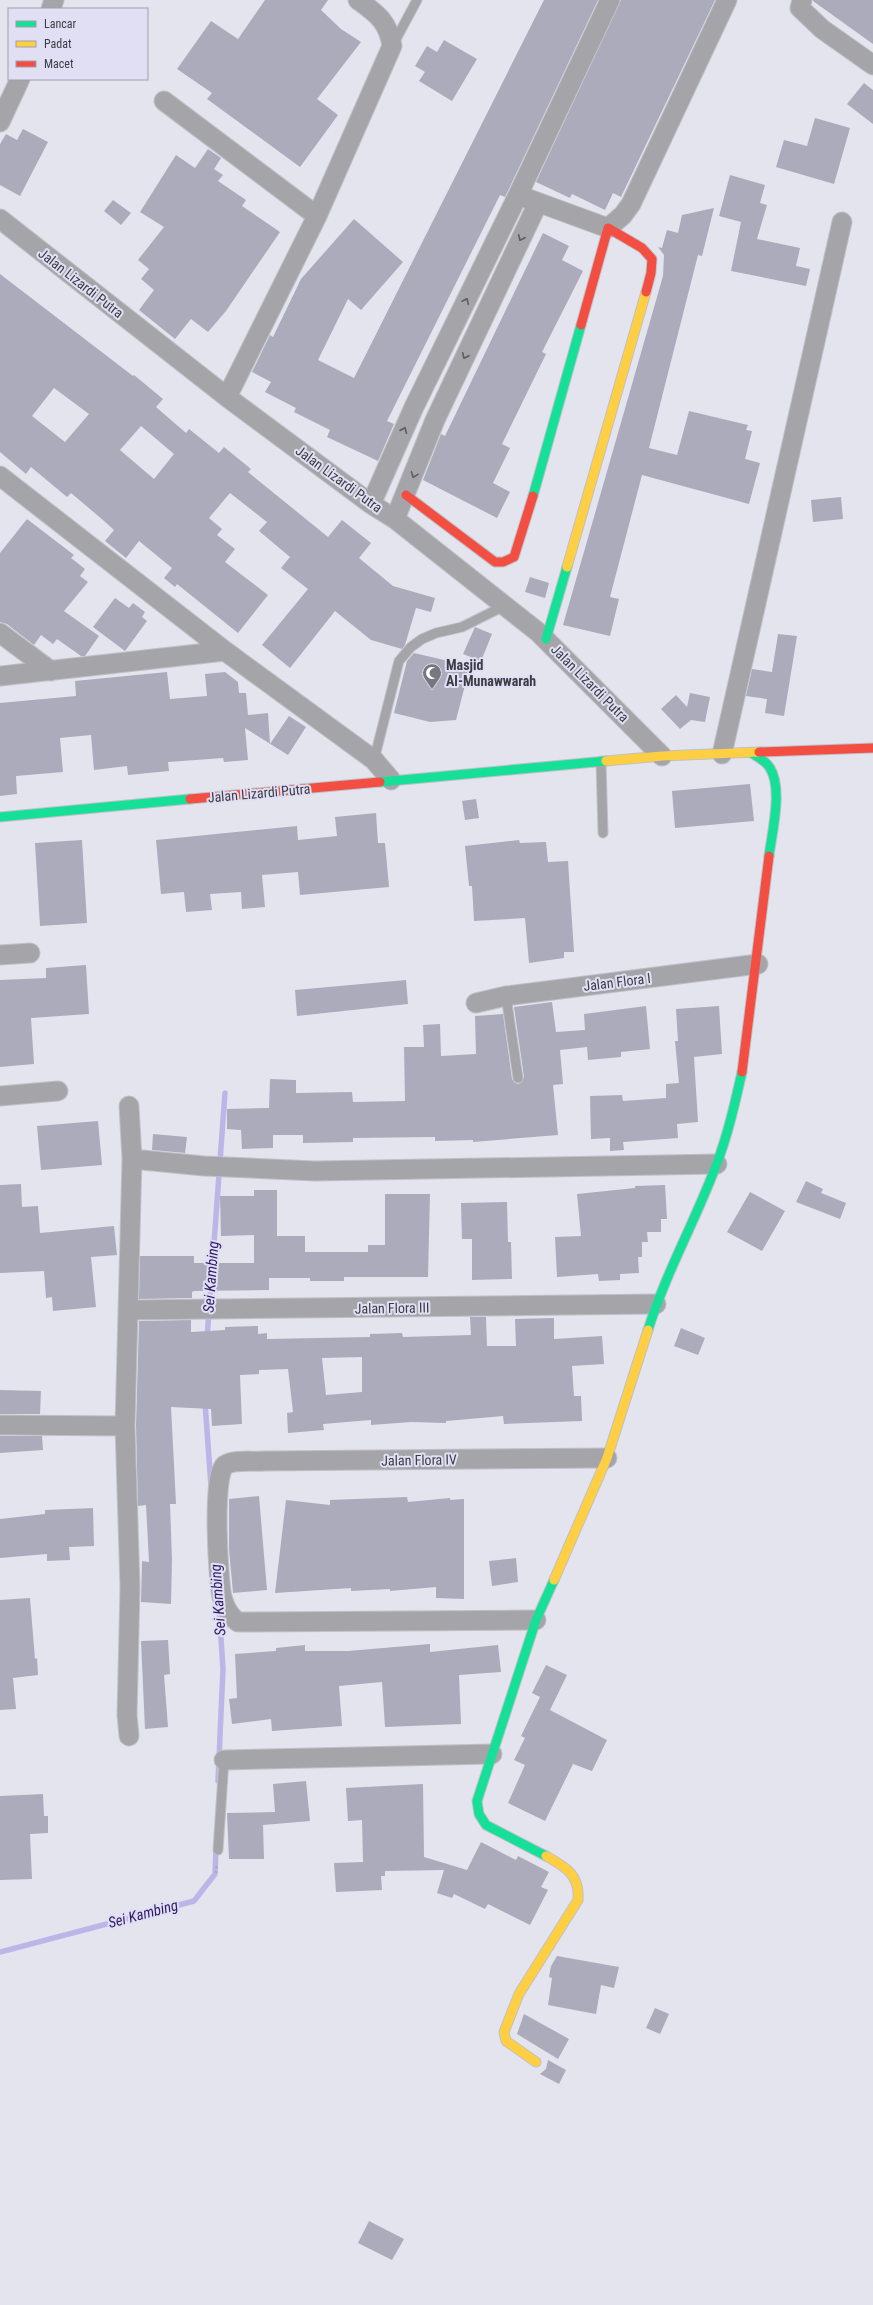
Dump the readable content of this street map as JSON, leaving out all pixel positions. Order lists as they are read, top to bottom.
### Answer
{
  "streets": {
    "street": [
      "Jalan Lizardi Putra",
      "Jalan Flora I",
      "Jalan Flora III",
      "Jalan Flora IV"
    ]
  },
  "water": ["Sei Kambing"],
  "places": {
    "mosque": ["Masjid Al-Munawwarah"]
  },
  "legend": ["Lancar", "Padat", "Macet"]
}
